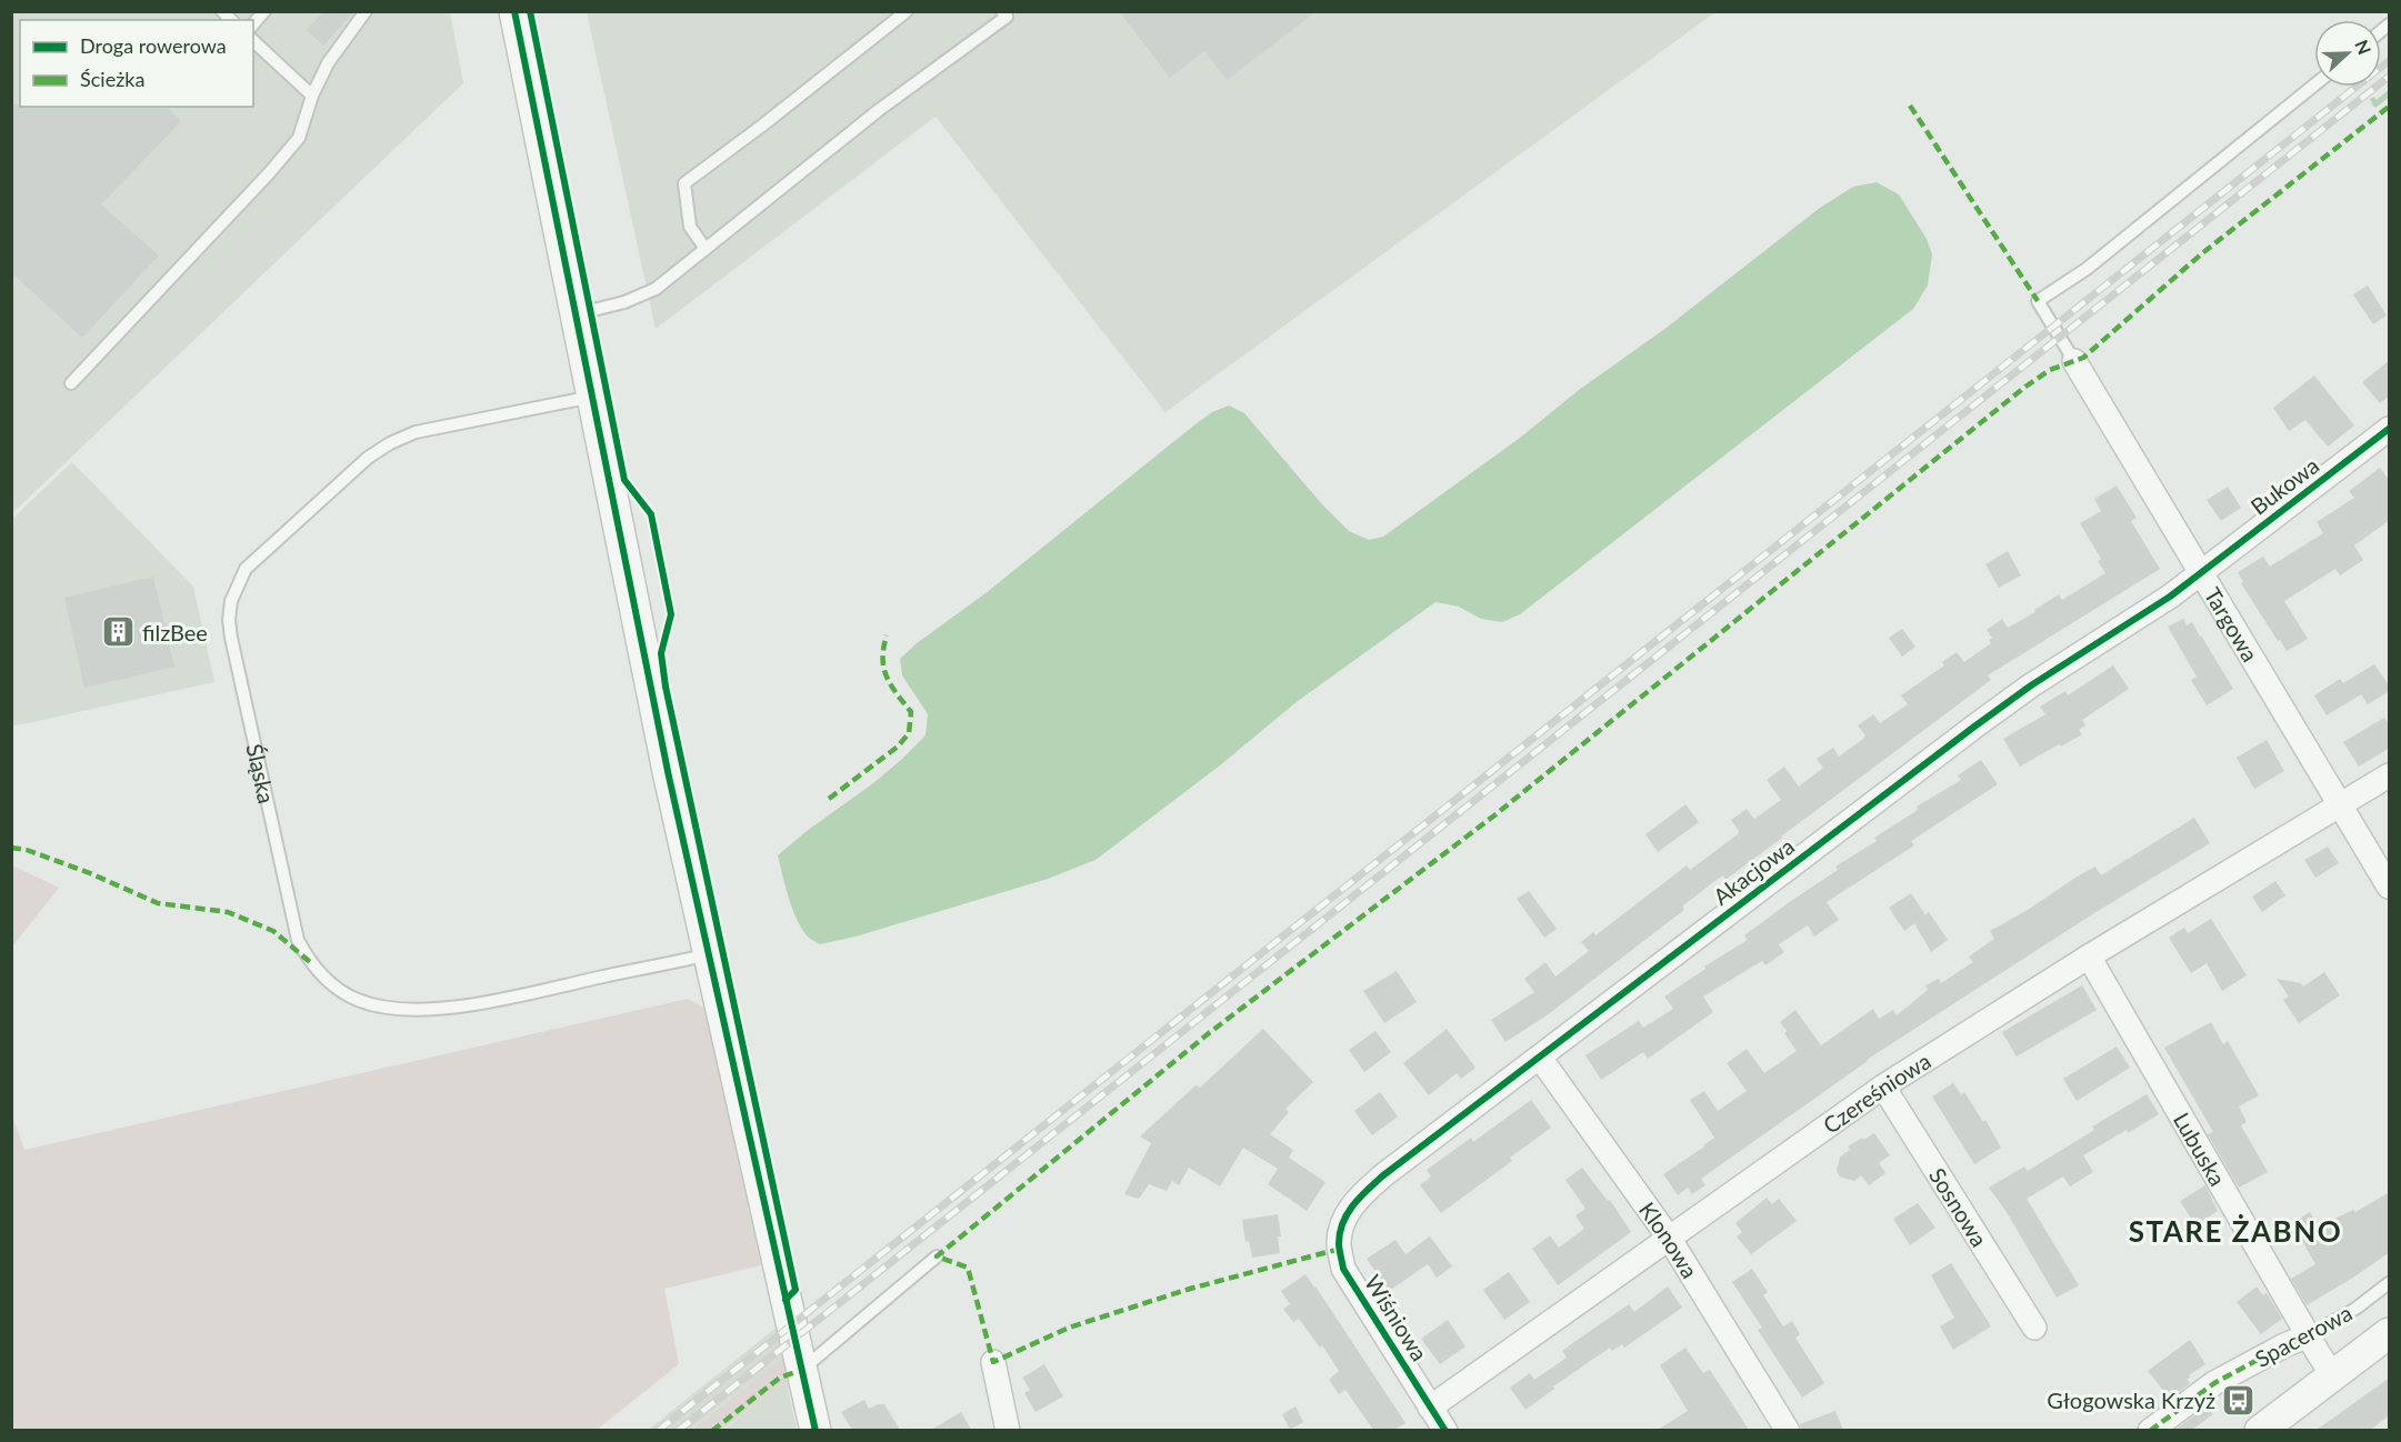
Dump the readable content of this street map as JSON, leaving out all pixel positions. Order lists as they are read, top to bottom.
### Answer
{
  "streets": {
    "street": [
      "Bukowa",
      "Targowa",
      "Akacjowa",
      "Czereśniowa",
      "Lubuska",
      "Sosnowa",
      "Klonowa",
      "Wiśniowa",
      "Spacerowa"
    ],
    "lane": ["Śląska"]
  },
  "crossings": [
    ["Bukowa", "Targowa"],
    ["Bukowa", "Akacjowa"],
    ["Targowa", "Akacjowa"],
    ["Targowa", "Czereśniowa"],
    ["Akacjowa", "Klonowa"],
    ["Akacjowa", "Wiśniowa"],
    ["Czereśniowa", "Lubuska"],
    ["Czereśniowa", "Sosnowa"],
    ["Czereśniowa", "Klonowa"],
    ["Czereśniowa", "Wiśniowa"],
    ["Lubuska", "Spacerowa"]
  ],
  "districts": ["STARE ŻABNO"],
  "places": {
    "building": ["filzBee"],
    "bus stop": ["Głogowska Krzyż"]
  },
  "legend": ["Droga rowerowa", "Ścieżka"],
  "north": "right"
}
